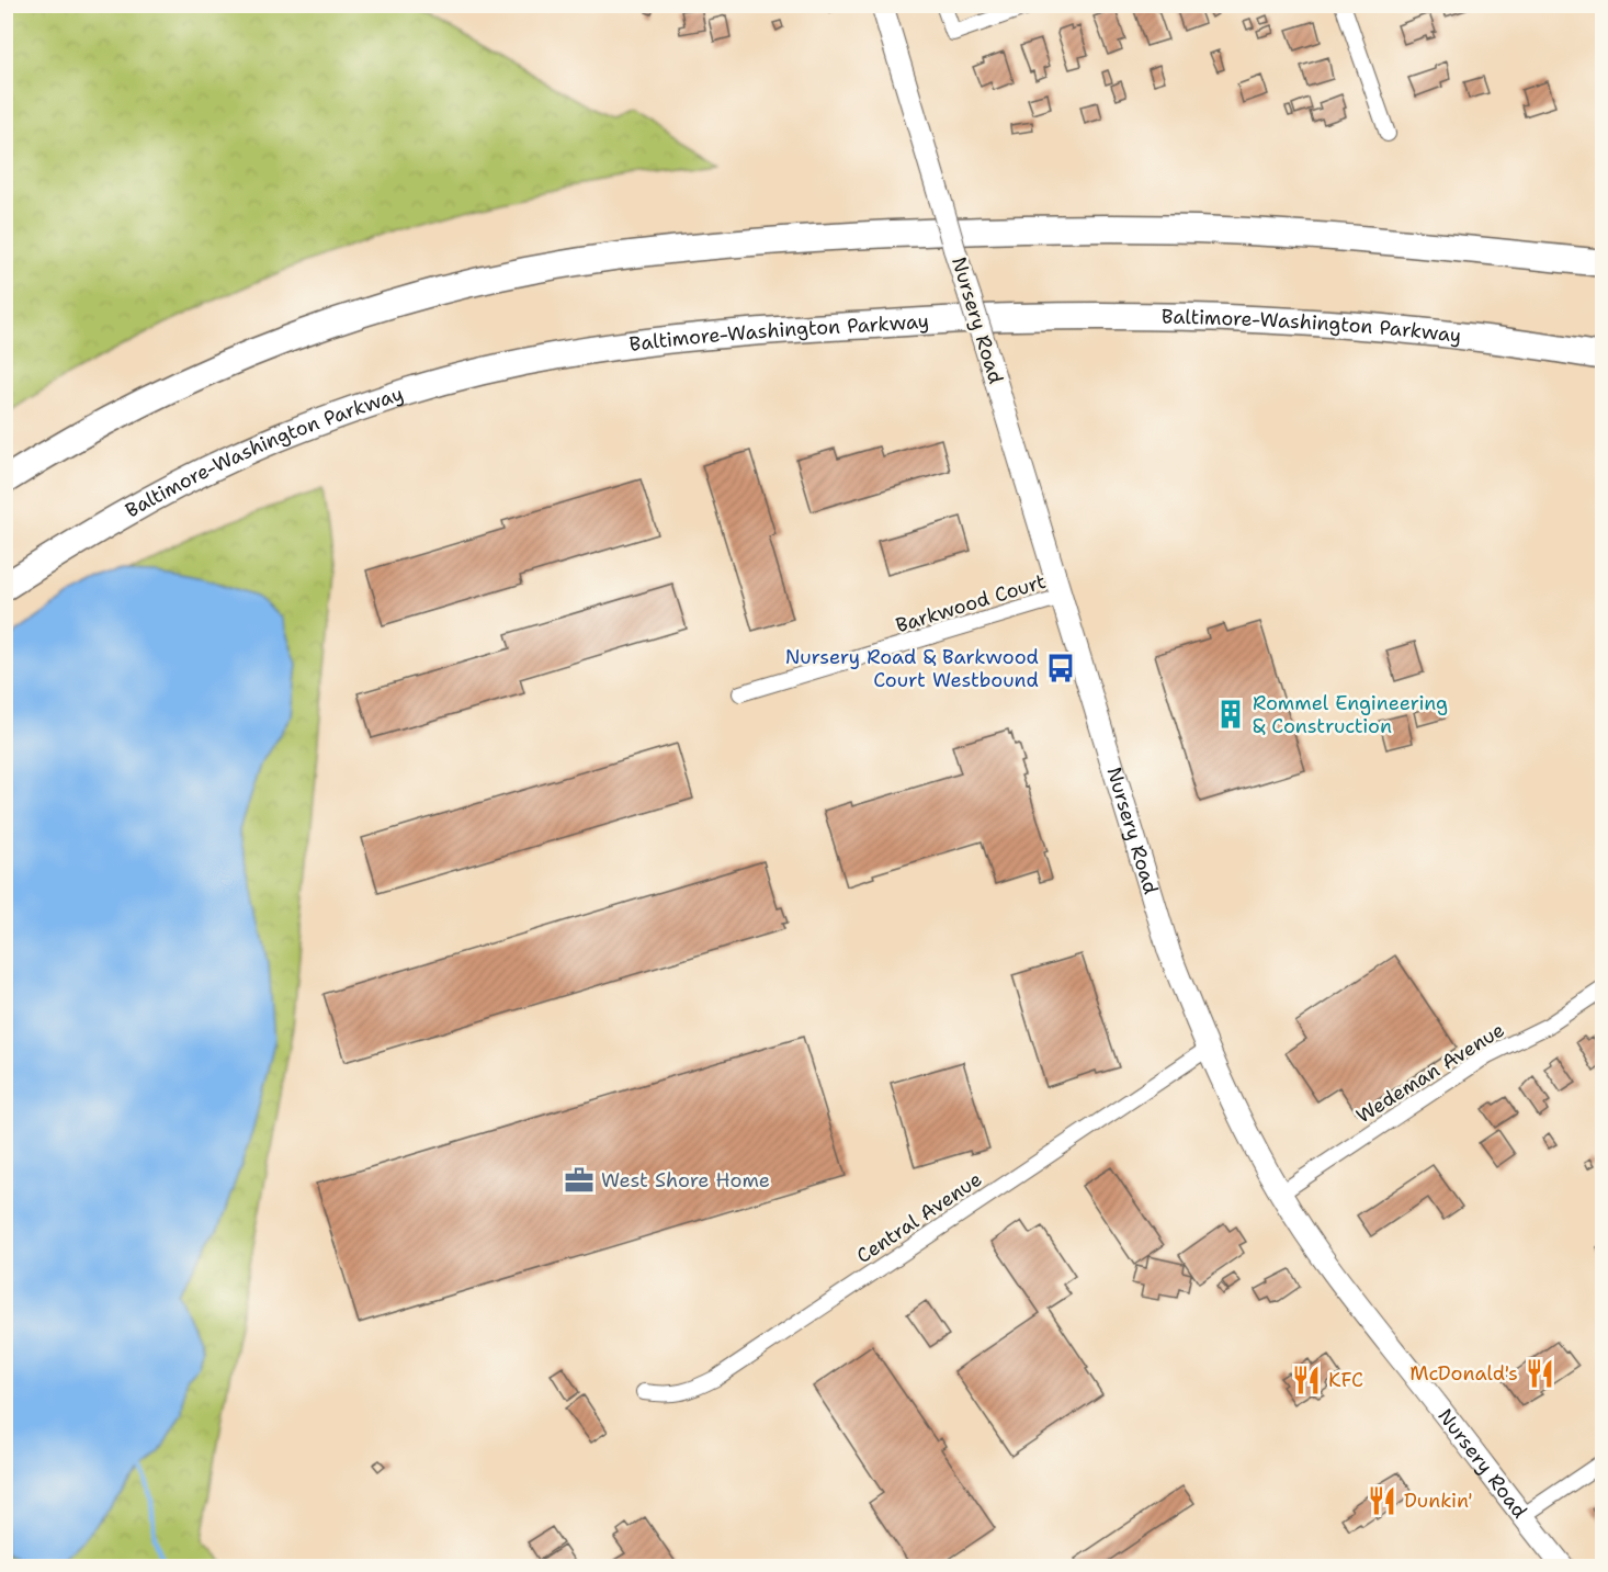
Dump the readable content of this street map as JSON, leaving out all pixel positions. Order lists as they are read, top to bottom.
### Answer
{
  "streets": {
    "highway": ["Baltimore-Washington Parkway"],
    "main road": ["Nursery Road"],
    "street": ["Barkwood Court", "Wedeman Avenue", "Central Avenue"]
  },
  "crossings": [
    ["Nursery Road", "Barkwood Court"],
    ["Nursery Road", "Wedeman Avenue"],
    ["Nursery Road", "Central Avenue"]
  ],
  "places": {
    "bus stop": ["Nursery Road & Barkwood Court Westbound"],
    "building": ["Rommel Engineering & Construction"],
    "office": ["West Shore Home"],
    "restaurant": ["McDonald's", "KFC", "Dunkin'"]
  }
}
